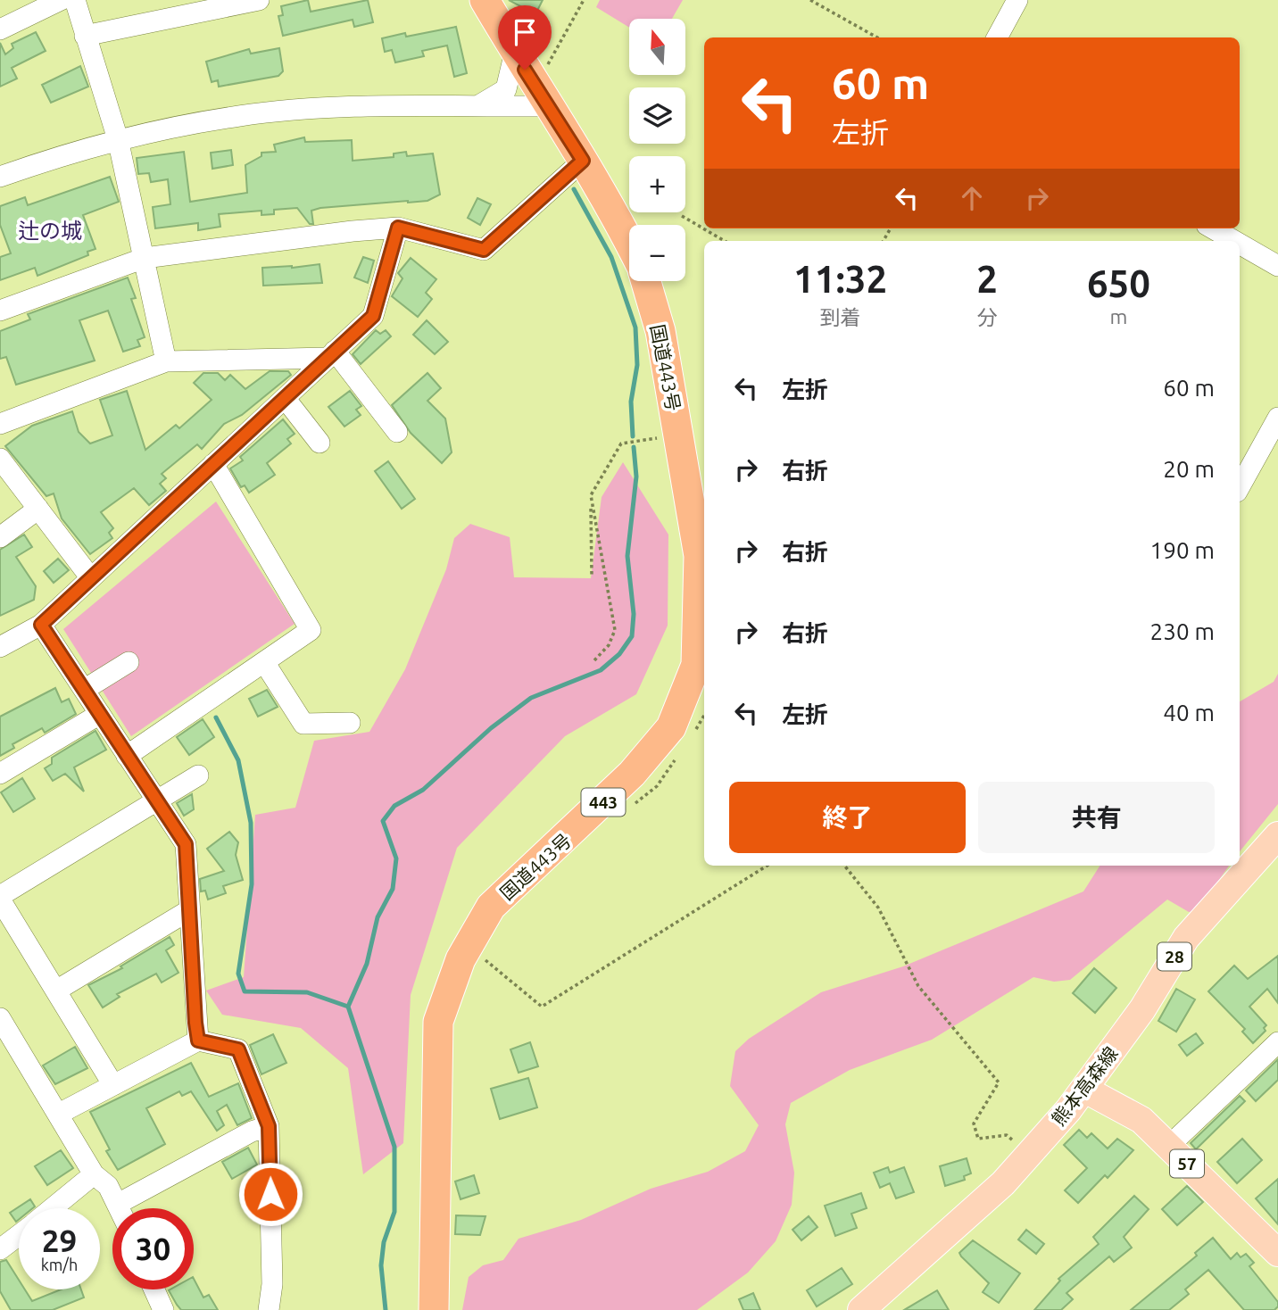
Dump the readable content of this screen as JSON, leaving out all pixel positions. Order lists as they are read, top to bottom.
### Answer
{
  "streets": {
    "highway": ["国道443号", "443"],
    "main road": ["28", "熊本高森線", "57"]
  },
  "crossings": [
    ["熊本高森線", "57"]
  ],
  "districts": ["辻の城"],
  "north": "top",
  "page": {
    "map_buttons": ["+", "−"],
    "turn": ["60 m", "左折"],
    "eta": [
      "11:32",
      "到着",
      "2",
      "分",
      "650",
      "m"
    ],
    "list": [
      {
        "name": "左折",
        "value": "60 m"
      },
      {
        "name": "右折",
        "value": "20 m"
      },
      {
        "name": "右折",
        "value": "190 m"
      },
      {
        "name": "右折",
        "value": "230 m"
      },
      {
        "name": "左折",
        "value": "40 m"
      }
    ],
    "buttons": ["終了", "共有"],
    "speed": "29 km/h",
    "limit": "30"
  }
}
